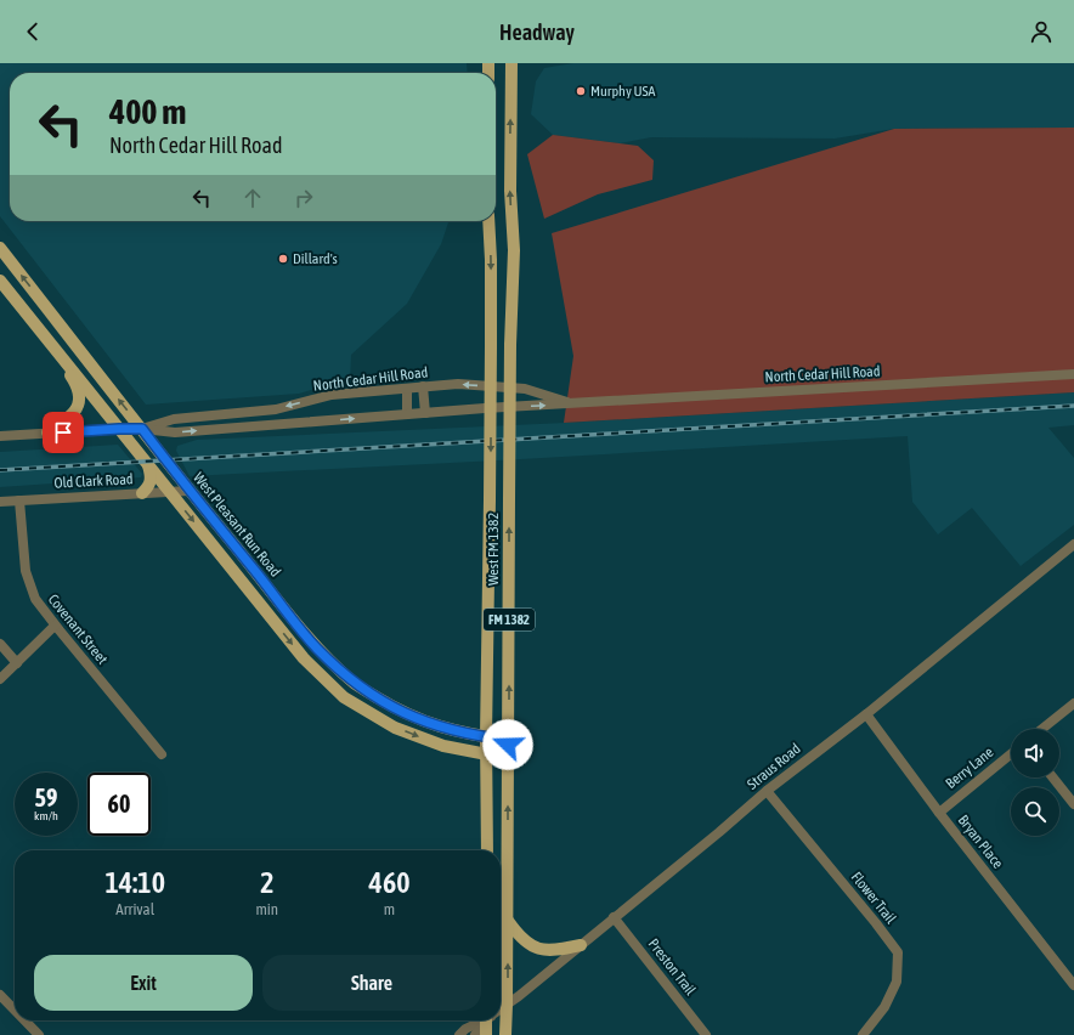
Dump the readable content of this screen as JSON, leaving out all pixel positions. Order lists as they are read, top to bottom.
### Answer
{
  "streets": {
    "main road": ["West Pleasant Run Road", "West FM 1382", "FM 1382"],
    "street": [
      "North Cedar Hill Road",
      "Old Clark Road",
      "Covenant Street",
      "Straus Road",
      "Berry Lane",
      "Bryan Place",
      "Flower Trail",
      "Preston Trail"
    ]
  },
  "crossings": [
    ["North Cedar Hill Road", "West Pleasant Run Road"],
    ["Old Clark Road", "West Pleasant Run Road"],
    ["Old Clark Road", "Covenant Street"],
    ["West Pleasant Run Road", "West FM 1382"],
    ["West FM 1382", "Straus Road"],
    ["Straus Road", "Bryan Place"],
    ["Straus Road", "Flower Trail"],
    ["Straus Road", "Preston Trail"],
    ["Berry Lane", "Bryan Place"]
  ],
  "places": ["Murphy USA", "Dillard's"],
  "page": {
    "header": "Headway",
    "turn": ["400 m", "North Cedar Hill Road"],
    "speed": "59 km/h",
    "limit": "60",
    "eta": [
      "14:10",
      "Arrival",
      "2",
      "min",
      "460",
      "m"
    ],
    "buttons": ["Exit", "Share"]
  }
}
